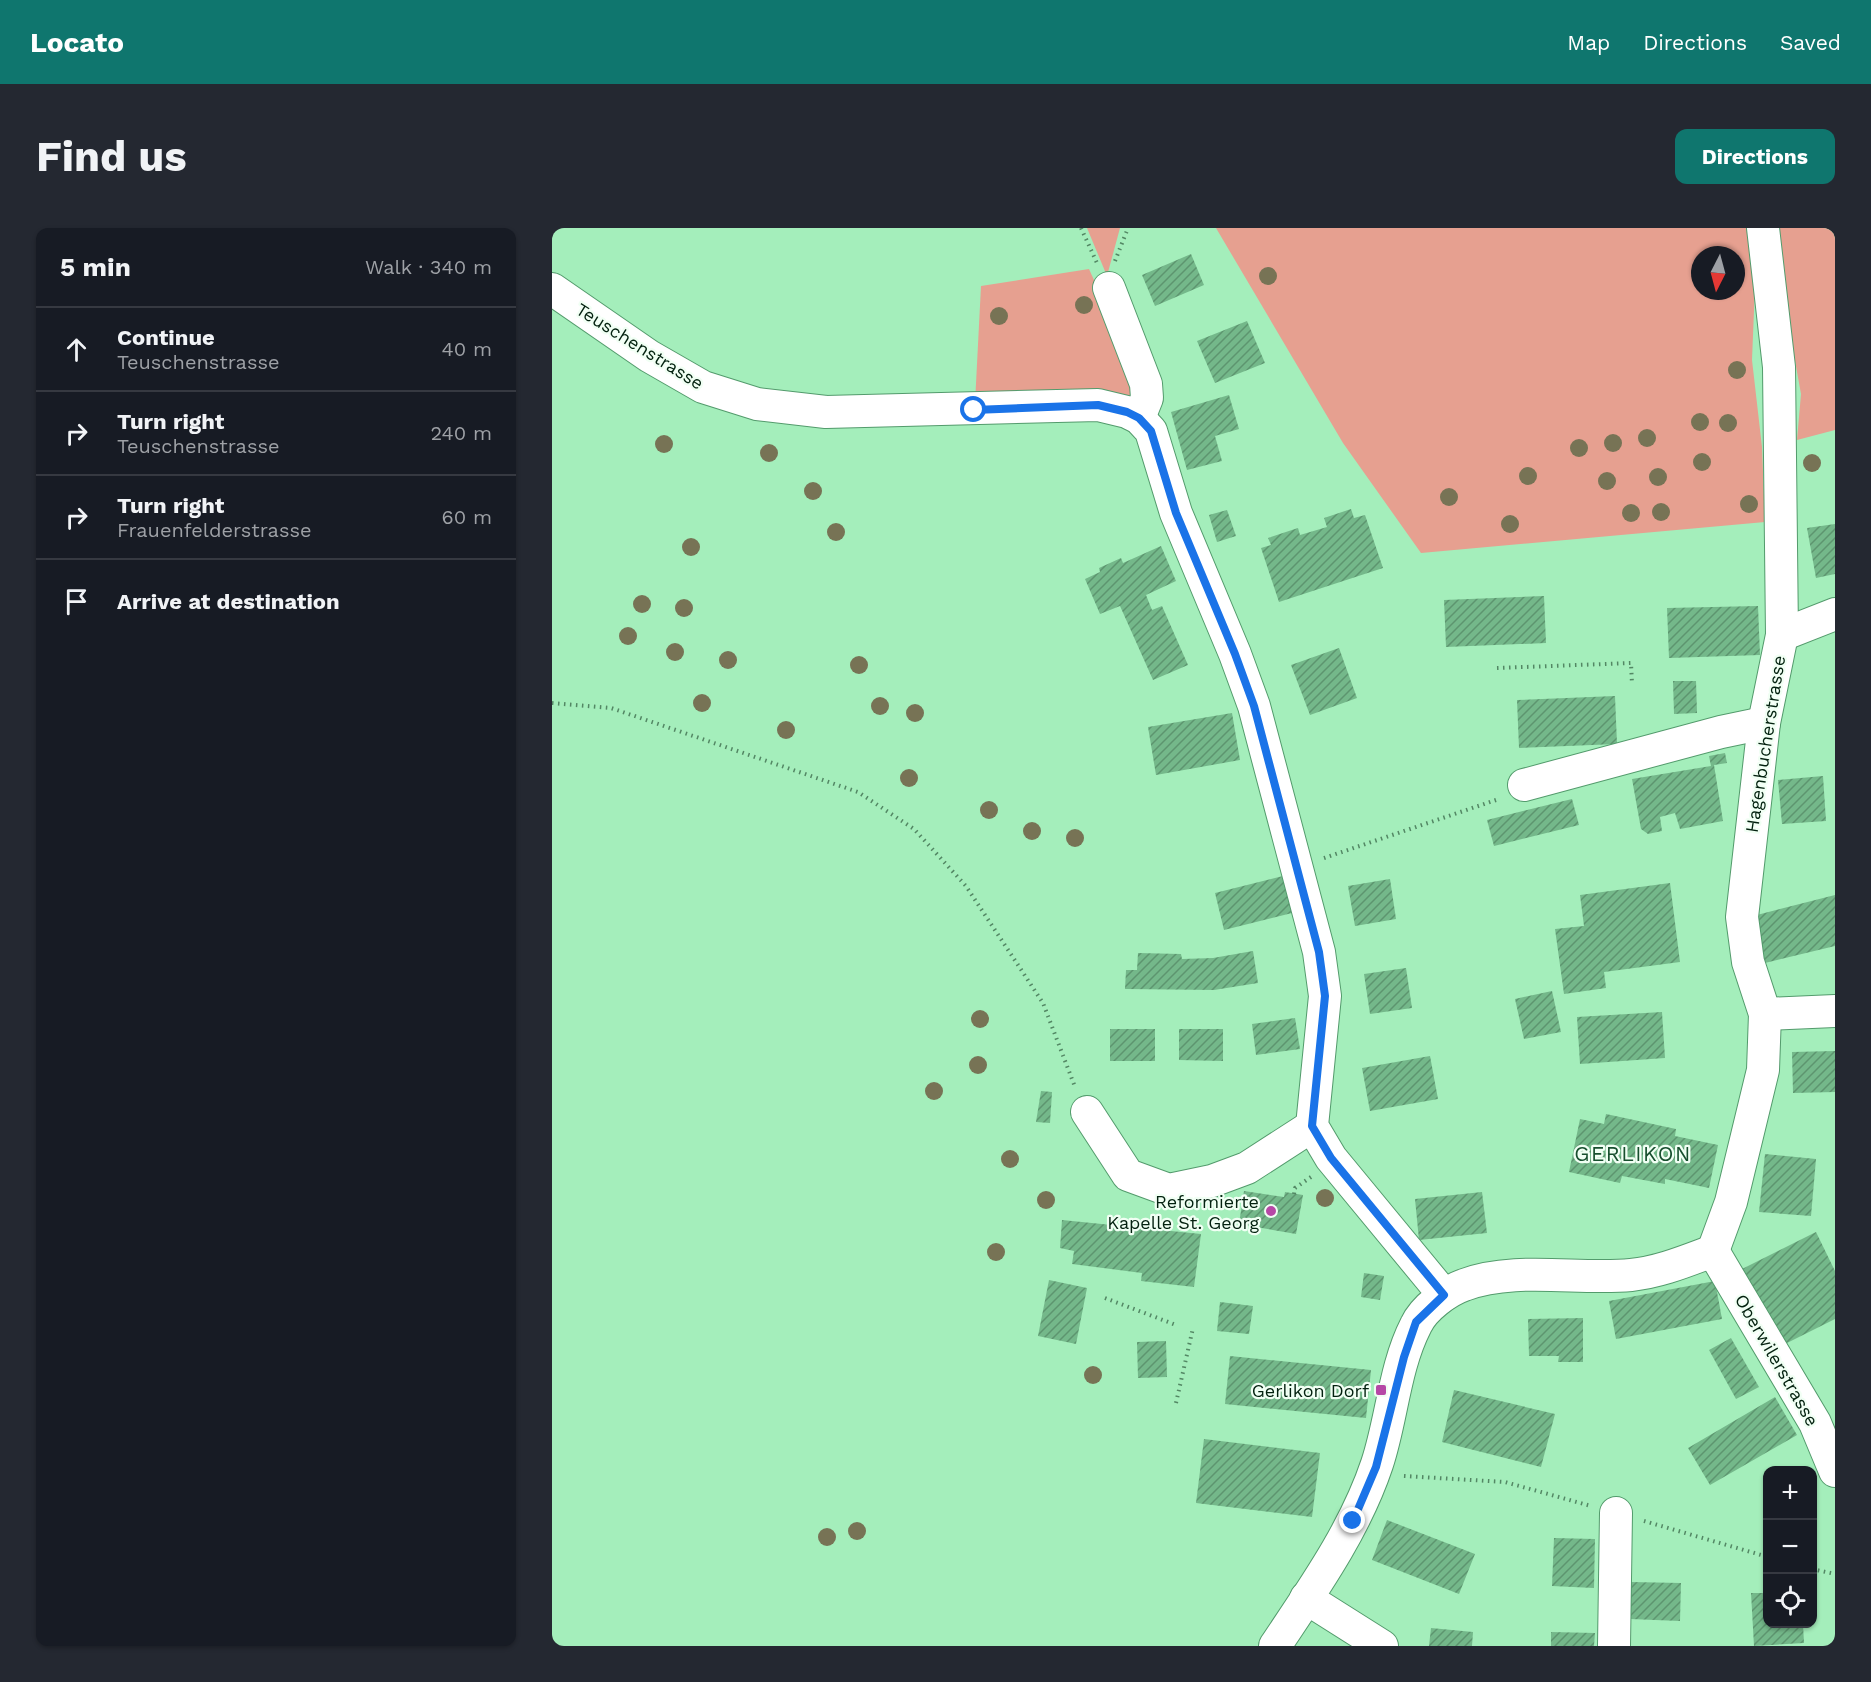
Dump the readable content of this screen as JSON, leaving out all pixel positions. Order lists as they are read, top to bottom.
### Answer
{
  "streets": {
    "street": ["Teuschenstrasse", "Hagenbucherstrasse", "Oberwilerstrasse"]
  },
  "crossings": [
    ["Hagenbucherstrasse", "Oberwilerstrasse"]
  ],
  "districts": ["GERLIKON"],
  "places": {
    "other": ["Reformierte Kapelle St. Georg"],
    "transit": ["Gerlikon Dorf"]
  },
  "north": "bottom",
  "page": {
    "header": "Locato",
    "nav": ["Map", "Directions", "Saved"],
    "buttons": "Directions",
    "title": "Find us",
    "heading": ["5 min", "Walk · 340 m"],
    "list": [
      ["Continue", "Teuschenstrasse", "40 m"],
      ["Turn right", "Teuschenstrasse", "240 m"],
      ["Turn right", "Frauenfelderstrasse", "60 m"],
      "Arrive at destination"
    ],
    "map_buttons": ["+", "−"]
  }
}
